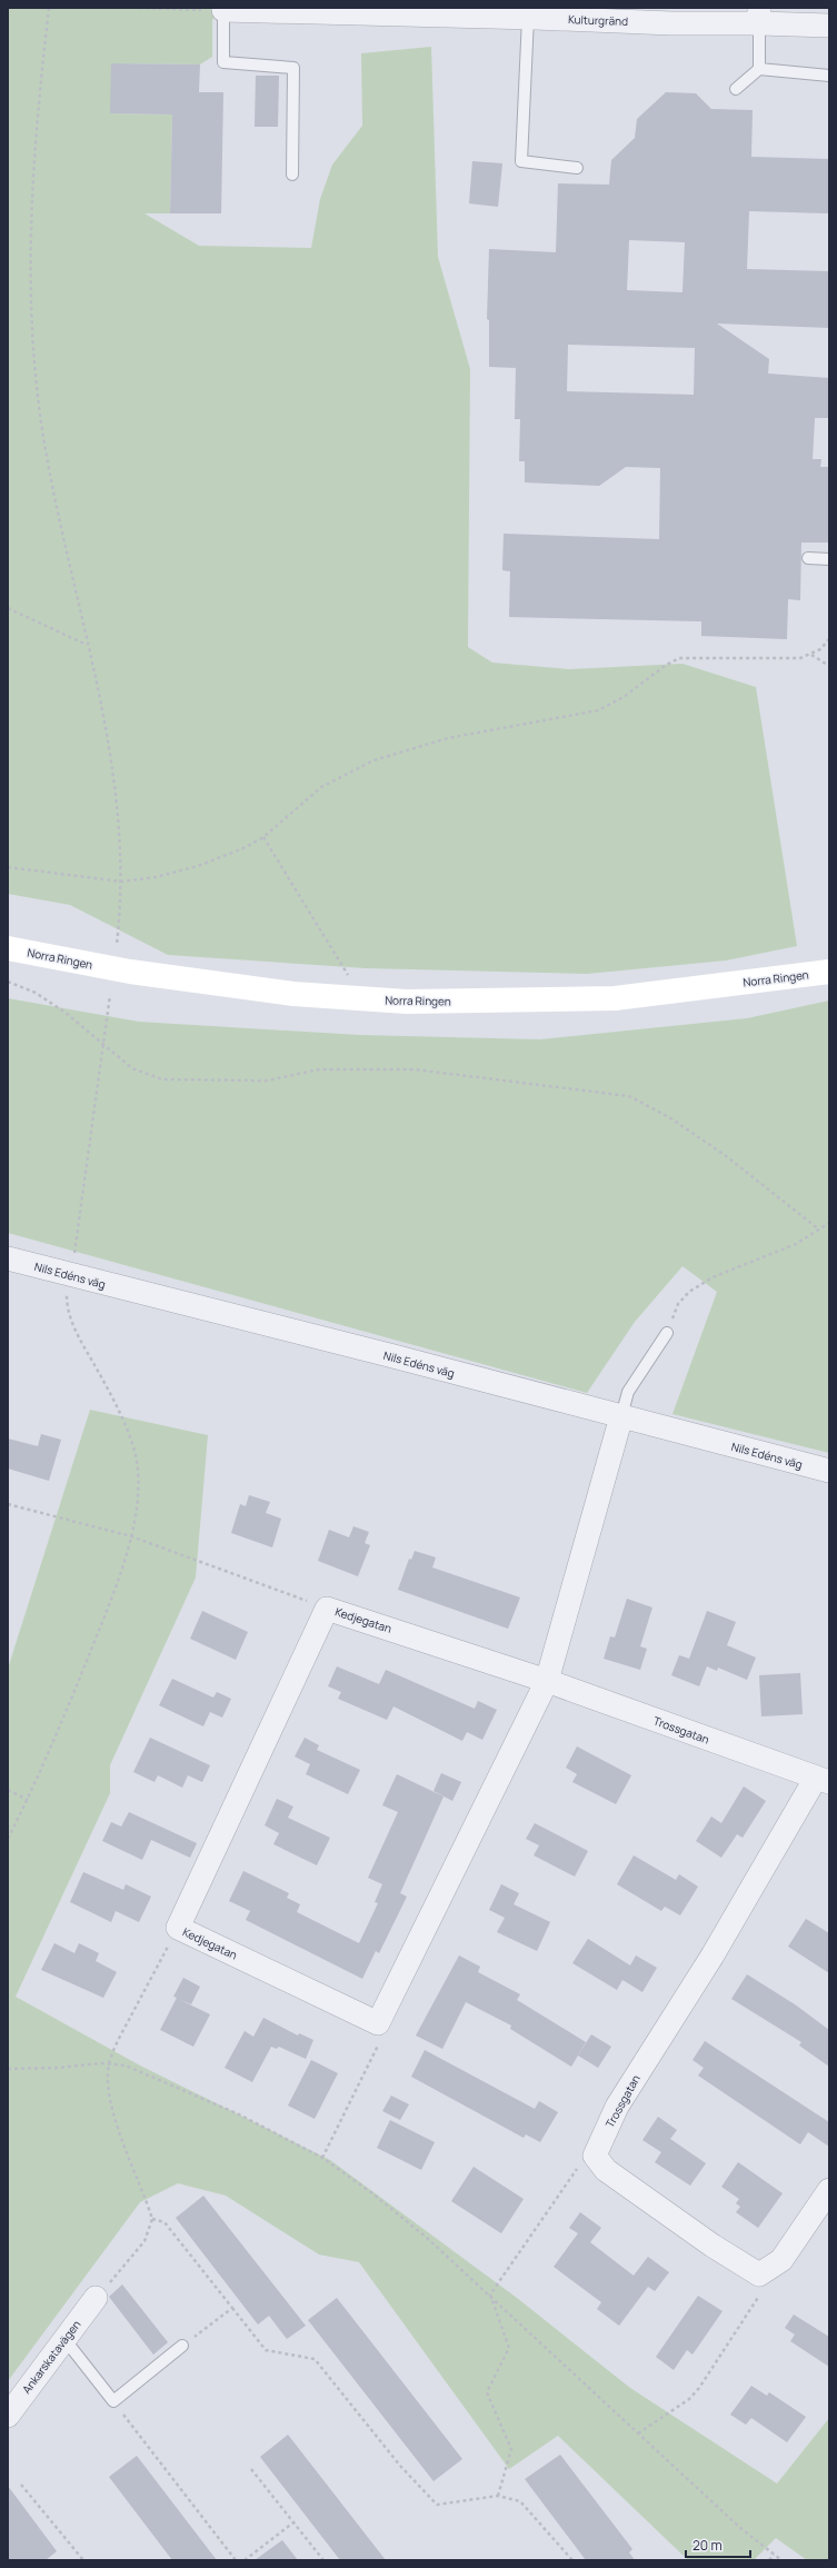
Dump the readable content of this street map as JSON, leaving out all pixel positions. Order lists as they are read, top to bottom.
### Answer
{
  "streets": {
    "main road": ["Norra Ringen"],
    "street": [
      "Kulturgränd",
      "Nils Edéns väg",
      "Kedjegatan",
      "Trossgatan",
      "Ankarskatavägen"
    ]
  },
  "crossings": [
    ["Kedjegatan", "Trossgatan"]
  ],
  "scale_bar": "20 m"
}
